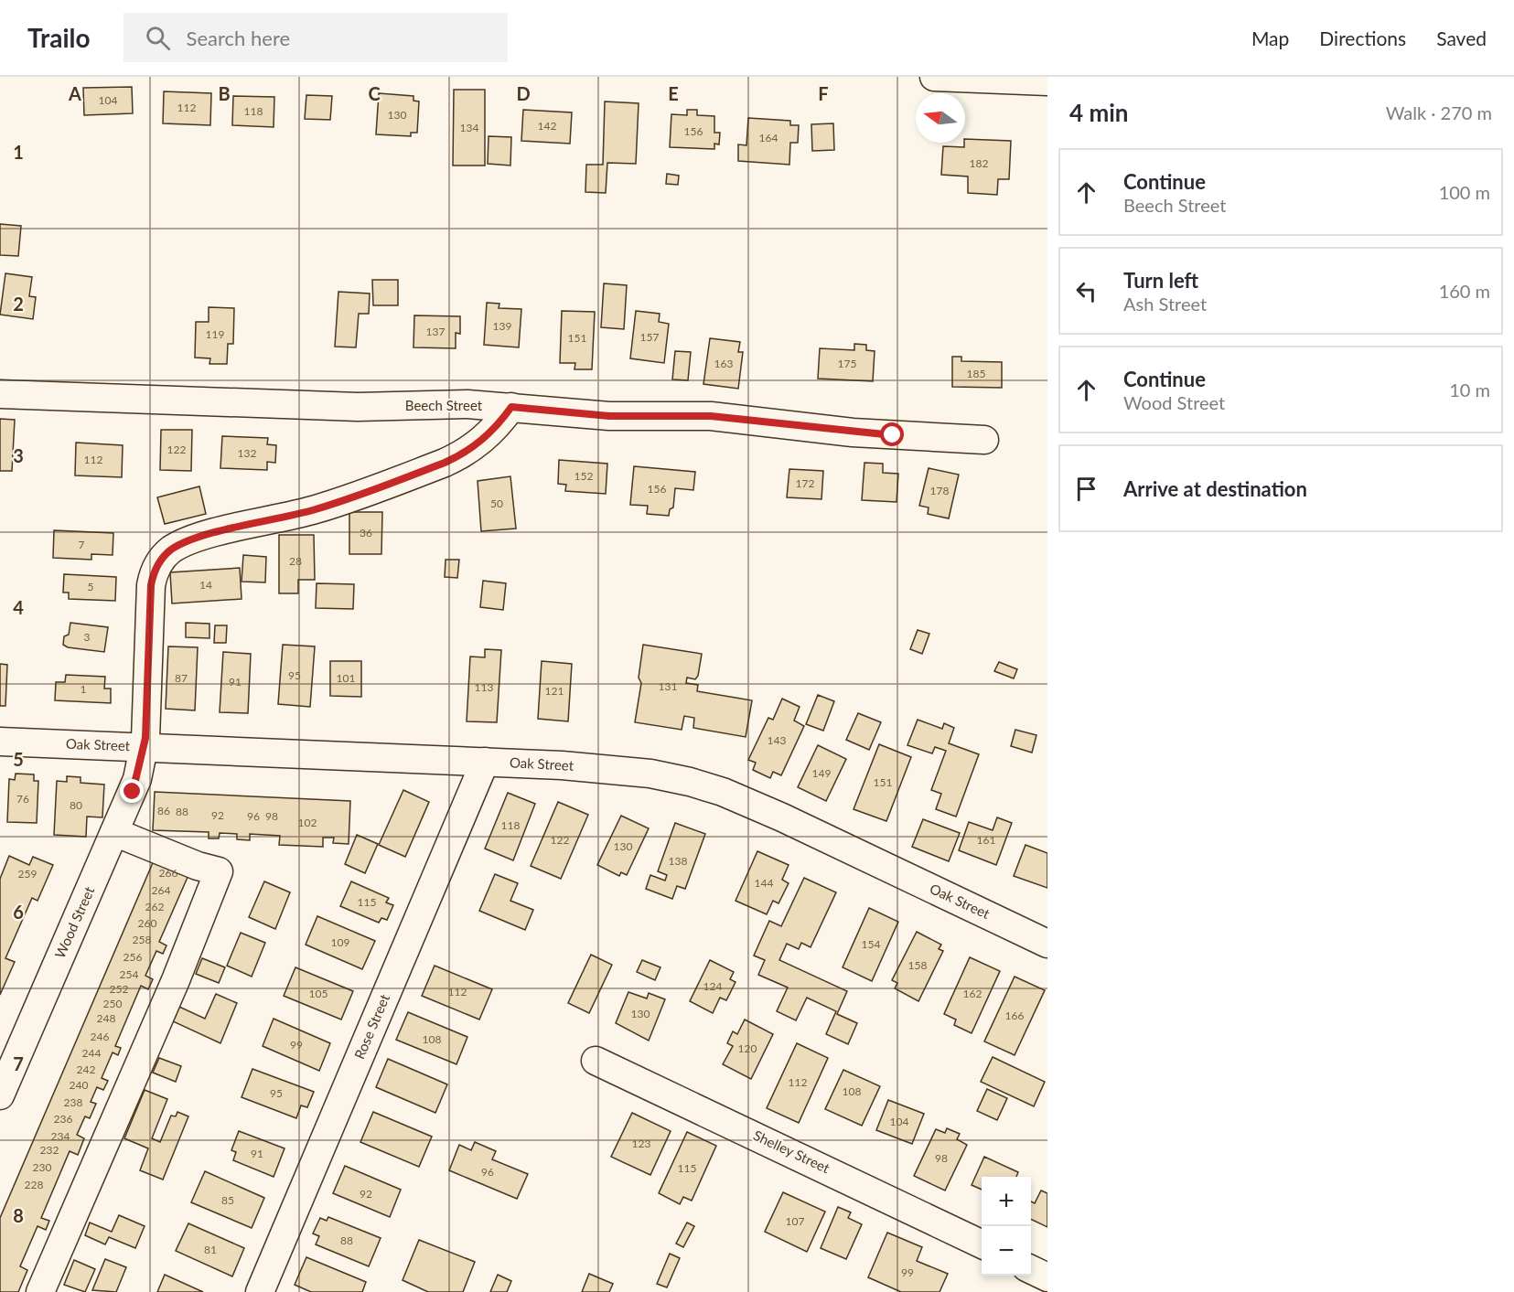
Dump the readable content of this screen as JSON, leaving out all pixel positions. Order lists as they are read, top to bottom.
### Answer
{
  "streets": {
    "street": [
      "Beech Street",
      "Oak Street",
      "Wood Street",
      "Rose Street",
      "Shelley Street"
    ]
  },
  "crossings": [
    ["Beech Street", "Wood Street"],
    ["Oak Street", "Wood Street"],
    ["Oak Street", "Rose Street"]
  ],
  "house_numbers": [
    "104",
    "112",
    "118",
    "130",
    "142",
    "134",
    "156",
    "164",
    "182",
    "139",
    "137",
    "119",
    "157",
    "151",
    "163",
    "175",
    "185",
    "122",
    "132",
    "112",
    "152",
    "172",
    "156",
    "178",
    "50",
    "36",
    "7",
    "28",
    "14",
    "5",
    "3",
    "95",
    "87",
    "101",
    "91",
    "131",
    "113",
    "1",
    "121",
    "143",
    "149",
    "151",
    "76",
    "80",
    "86",
    "88",
    "92",
    "96",
    "98",
    "102",
    "118",
    "122",
    "161",
    "130",
    "138",
    "266",
    "259",
    "144",
    "264",
    "115",
    "262",
    "260",
    "258",
    "109",
    "154",
    "256",
    "158",
    "254",
    "124",
    "252",
    "112",
    "105",
    "162",
    "250",
    "130",
    "166",
    "248",
    "246",
    "108",
    "99",
    "120",
    "244",
    "242",
    "112",
    "240",
    "108",
    "95",
    "238",
    "236",
    "104",
    "234",
    "123",
    "232",
    "91",
    "98",
    "230",
    "115",
    "96",
    "228",
    "92",
    "85",
    "107",
    "88",
    "81",
    "99"
  ],
  "north": "left",
  "page": {
    "header": "Trailo",
    "search": "Search here",
    "nav": ["Map", "Directions", "Saved"],
    "heading": ["4 min", "Walk · 270 m"],
    "list": [
      ["Continue", "Beech Street", "100 m"],
      ["Turn left", "Ash Street", "160 m"],
      ["Continue", "Wood Street", "10 m"],
      "Arrive at destination"
    ],
    "map_buttons": ["+", "−"]
  },
  "grid": {
    "columns": [
      "A",
      "B",
      "C",
      "D",
      "E",
      "F"
    ],
    "rows": [
      "1",
      "2",
      "3",
      "4",
      "5",
      "6",
      "7",
      "8"
    ]
  }
}
